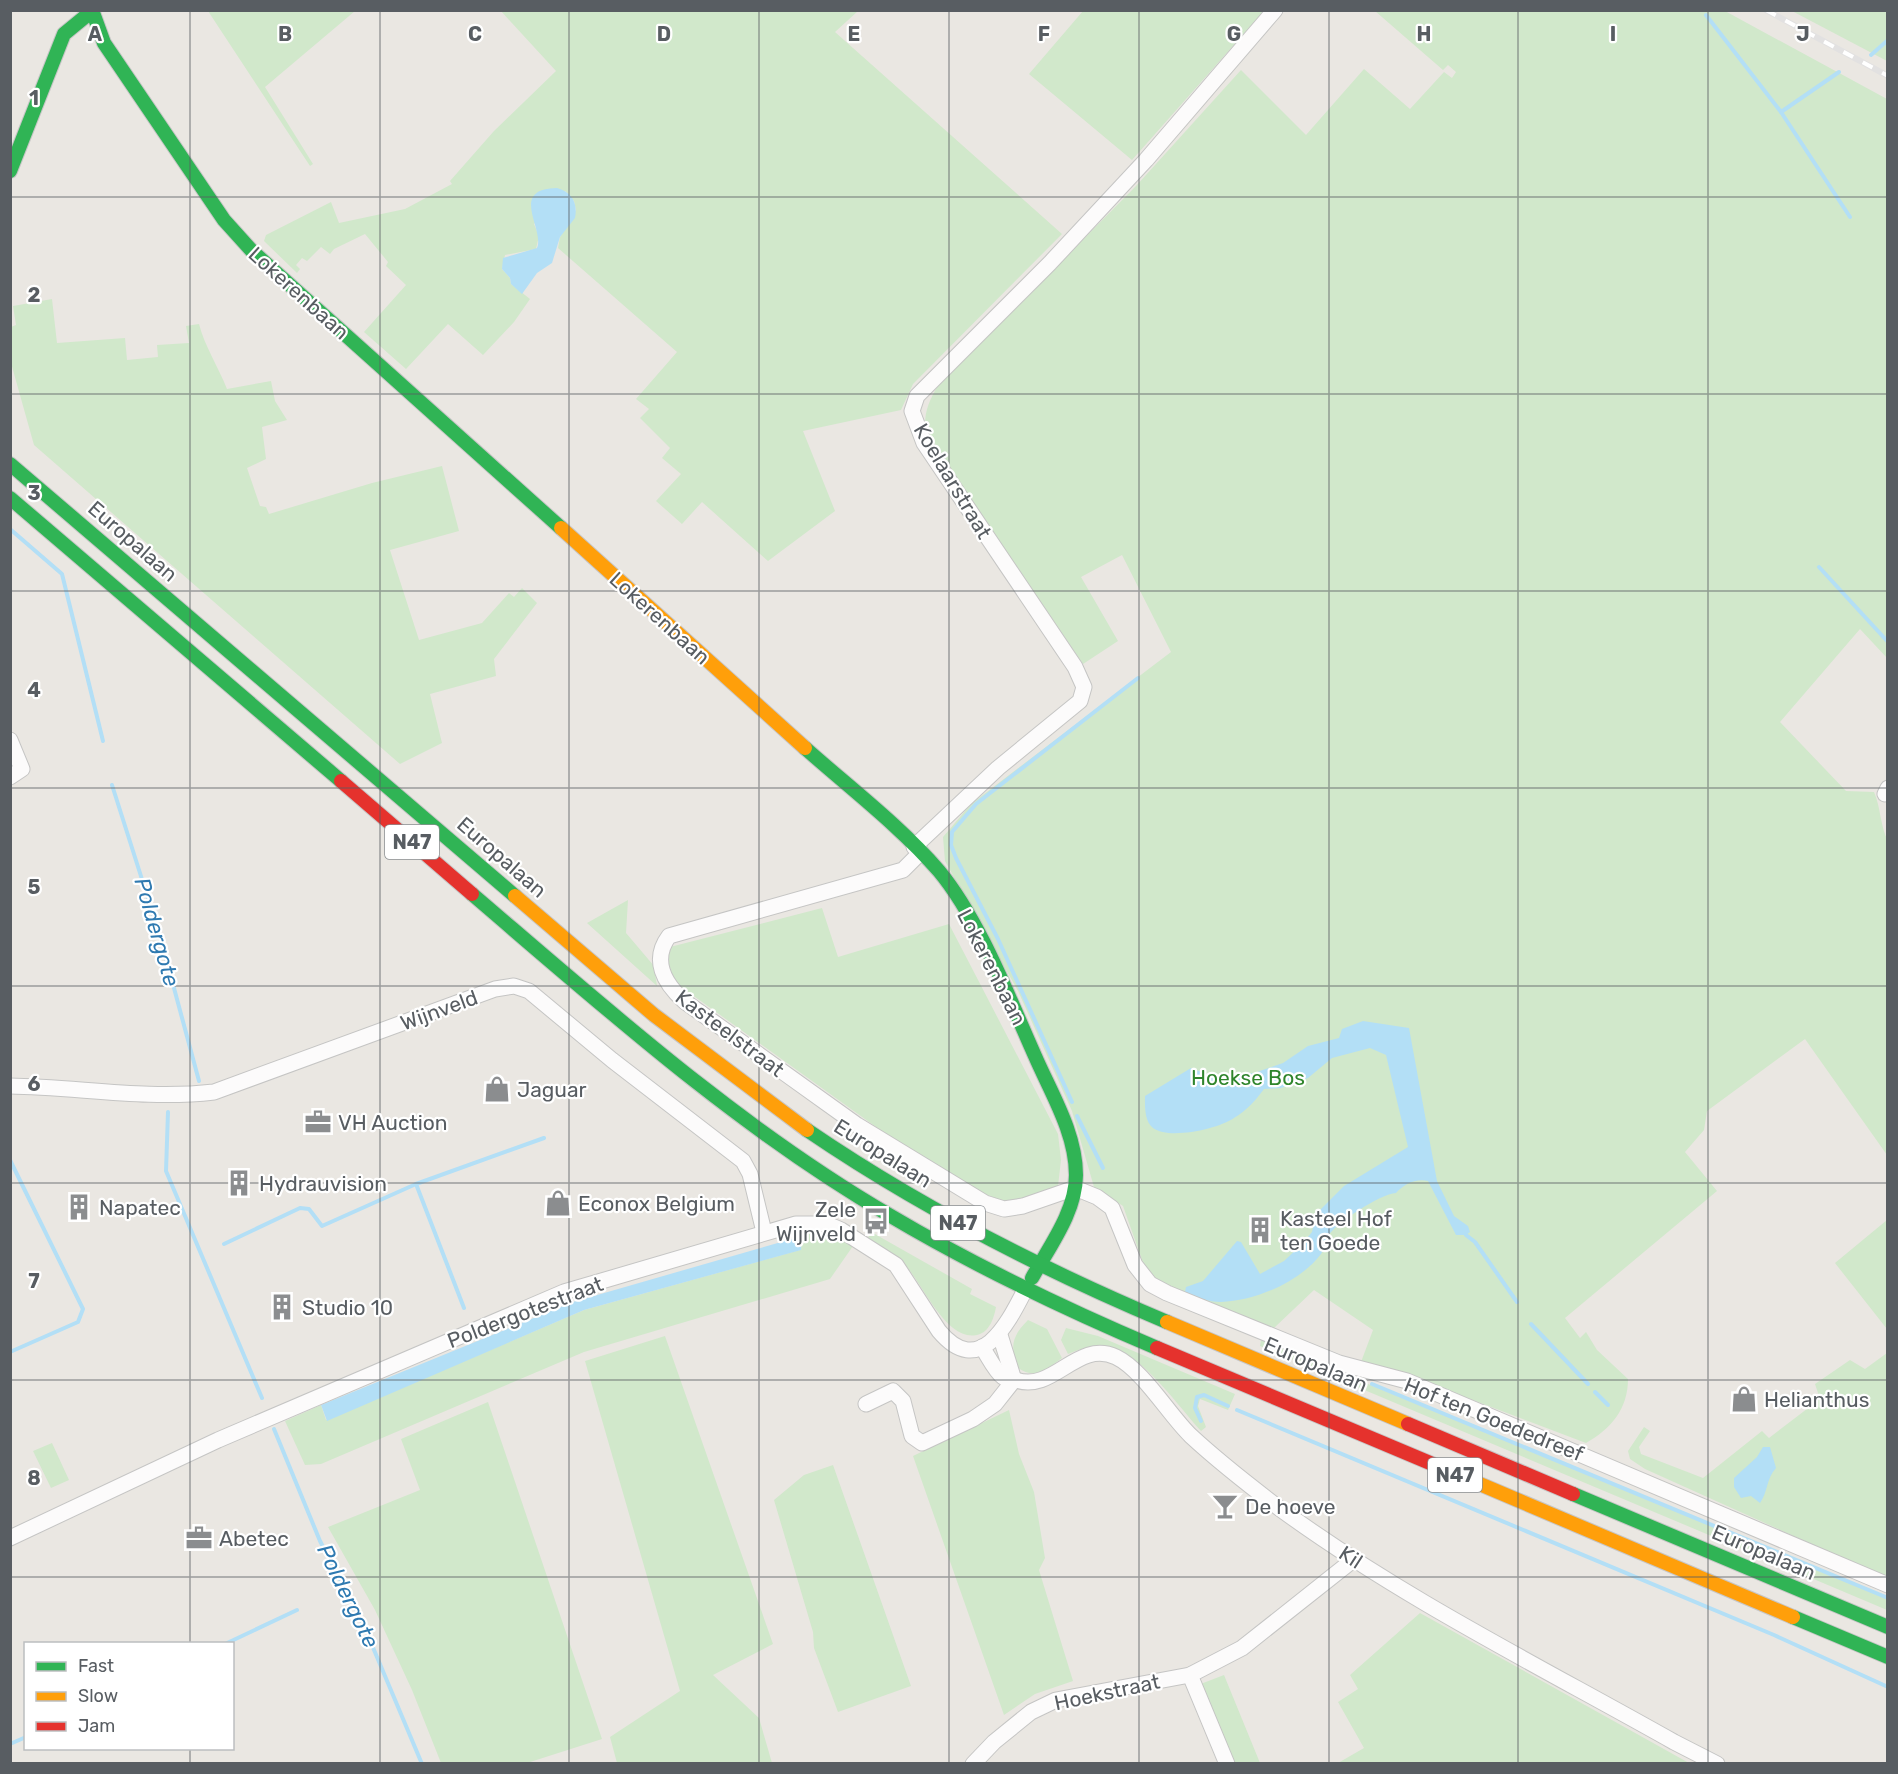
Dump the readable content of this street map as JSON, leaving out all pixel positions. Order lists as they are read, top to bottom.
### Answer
{
  "streets": {
    "main road": ["Lokerenbaan", "Europalaan", "N47"],
    "street": [
      "Koelaarstraat",
      "Wijnveld",
      "Kasteelstraat",
      "Poldergotestraat",
      "Hof ten Goededreef",
      "Kil",
      "Hoekstraat"
    ]
  },
  "crossings": [
    ["Lokerenbaan", "Koelaarstraat"],
    ["Lokerenbaan", "Europalaan"],
    ["Lokerenbaan", "N47"],
    ["Lokerenbaan", "Kasteelstraat"],
    ["Lokerenbaan", "Hof ten Goededreef"],
    ["Koelaarstraat", "Kasteelstraat"],
    ["Wijnveld", "Poldergotestraat"],
    ["Kasteelstraat", "Hof ten Goededreef"],
    ["Kil", "Hoekstraat"]
  ],
  "water": ["Poldergote"],
  "parks": ["Hoekse Bos"],
  "places": {
    "shop": ["Jaguar", "Econox Belgium", "Helianthus"],
    "office": ["VH Auction", "Abetec"],
    "building": [
      "Hydrauvision",
      "Napatec",
      "Kasteel Hof ten Goede",
      "Studio 10"
    ],
    "bus stop": ["Zele Wijnveld"],
    "bar": ["De hoeve"]
  },
  "legend": ["Fast", "Slow", "Jam"],
  "grid": {
    "columns": [
      "A",
      "B",
      "C",
      "D",
      "E",
      "F",
      "G",
      "H",
      "I",
      "J"
    ],
    "rows": [
      "1",
      "2",
      "3",
      "4",
      "5",
      "6",
      "7",
      "8"
    ]
  }
}
